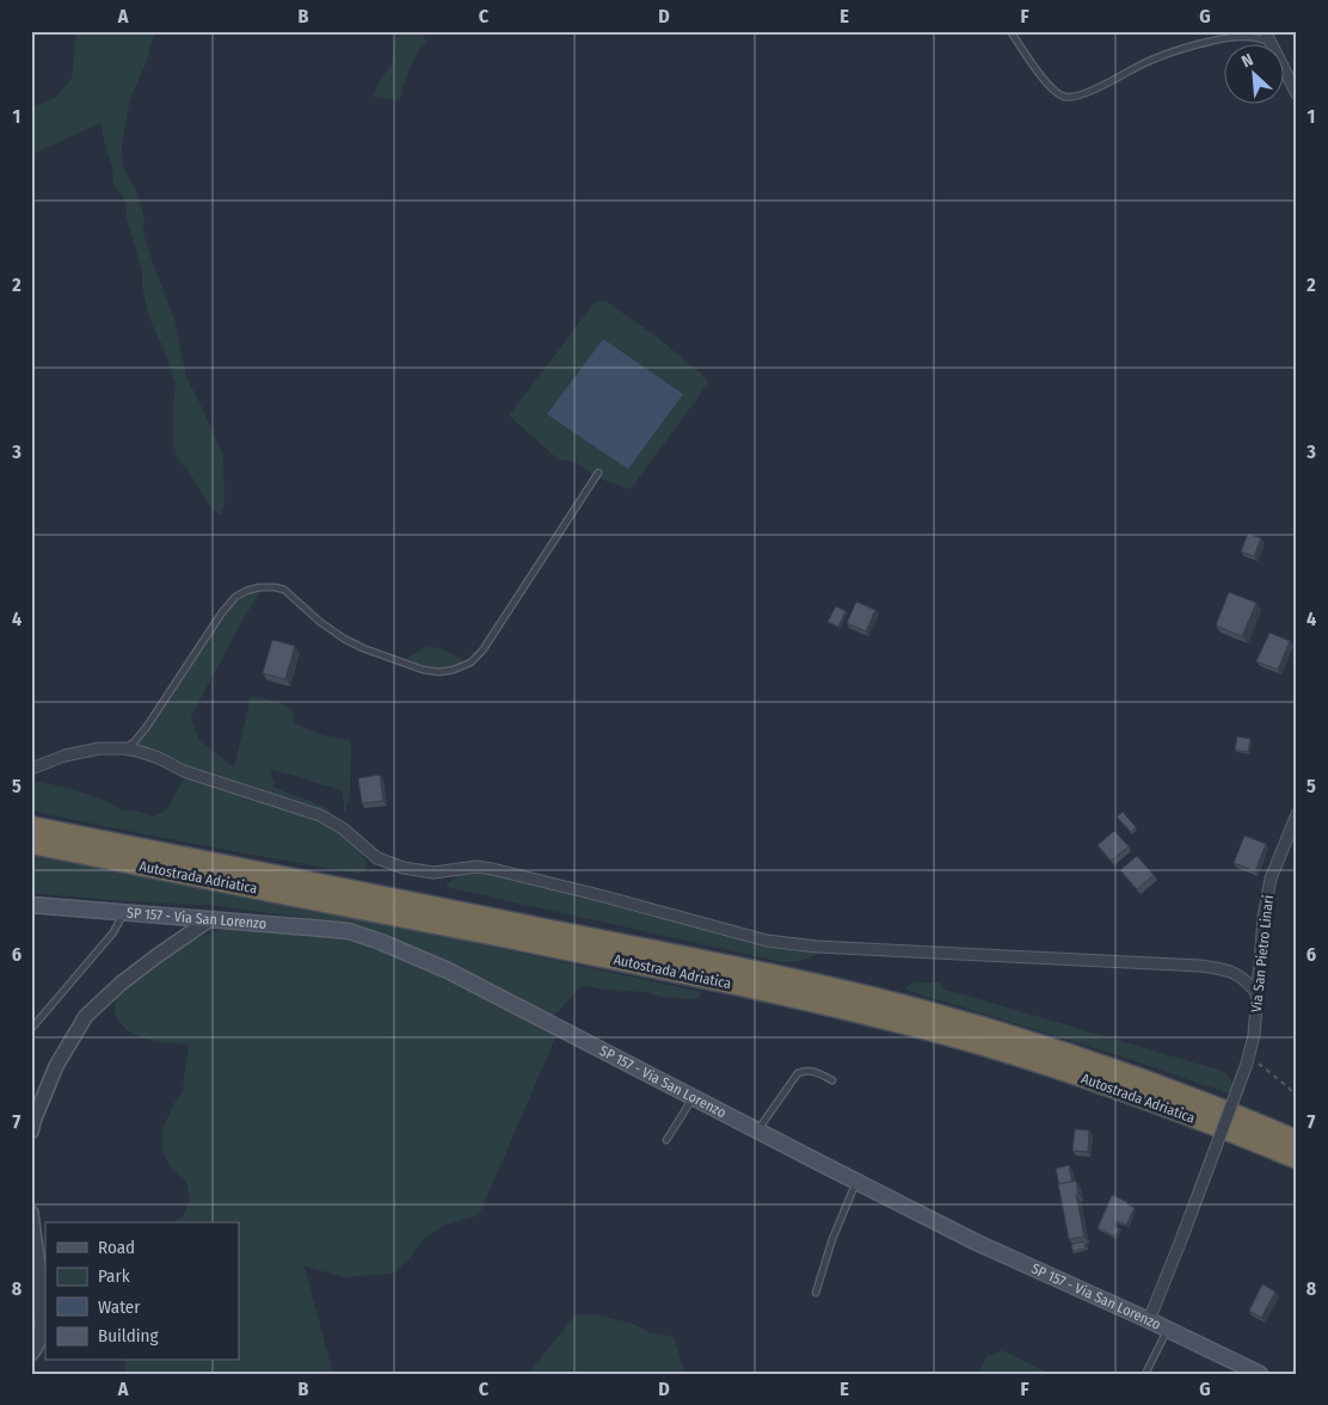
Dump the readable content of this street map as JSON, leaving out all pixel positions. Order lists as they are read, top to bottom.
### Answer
{
  "streets": {
    "highway": ["Autostrada Adriatica"],
    "main road": ["SP 157 - Via San Lorenzo"],
    "street": ["Via San Pietro Linari"]
  },
  "crossings": [
    ["SP 157 - Via San Lorenzo", "Via San Pietro Linari"]
  ],
  "legend": [
    "Road",
    "Park",
    "Water",
    "Building"
  ],
  "north": "top left",
  "grid": {
    "columns": [
      "A",
      "B",
      "C",
      "D",
      "E",
      "F",
      "G"
    ],
    "rows": [
      "1",
      "2",
      "3",
      "4",
      "5",
      "6",
      "7",
      "8"
    ]
  }
}
